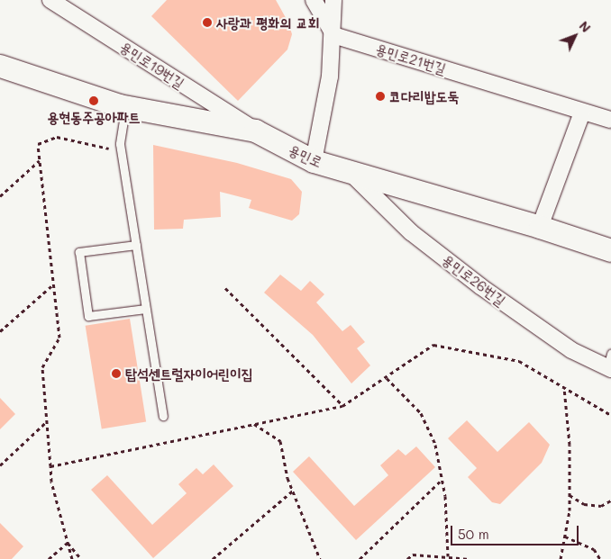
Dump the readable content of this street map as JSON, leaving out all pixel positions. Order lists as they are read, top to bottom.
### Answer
{
  "streets": {
    "street": [
      "용민로21번길",
      "용민로19번길",
      "용민로",
      "용민로26번길"
    ]
  },
  "crossings": [
    ["용민로19번길", "용민로"],
    ["용민로", "용민로26번길"]
  ],
  "places": [
    "사랑과 평화의 교회",
    "코다리밥도둑",
    "용현동주공아파트",
    "탑석센트럴자이어린이집"
  ],
  "scale_bar": "50 m",
  "north": "top right"
}
